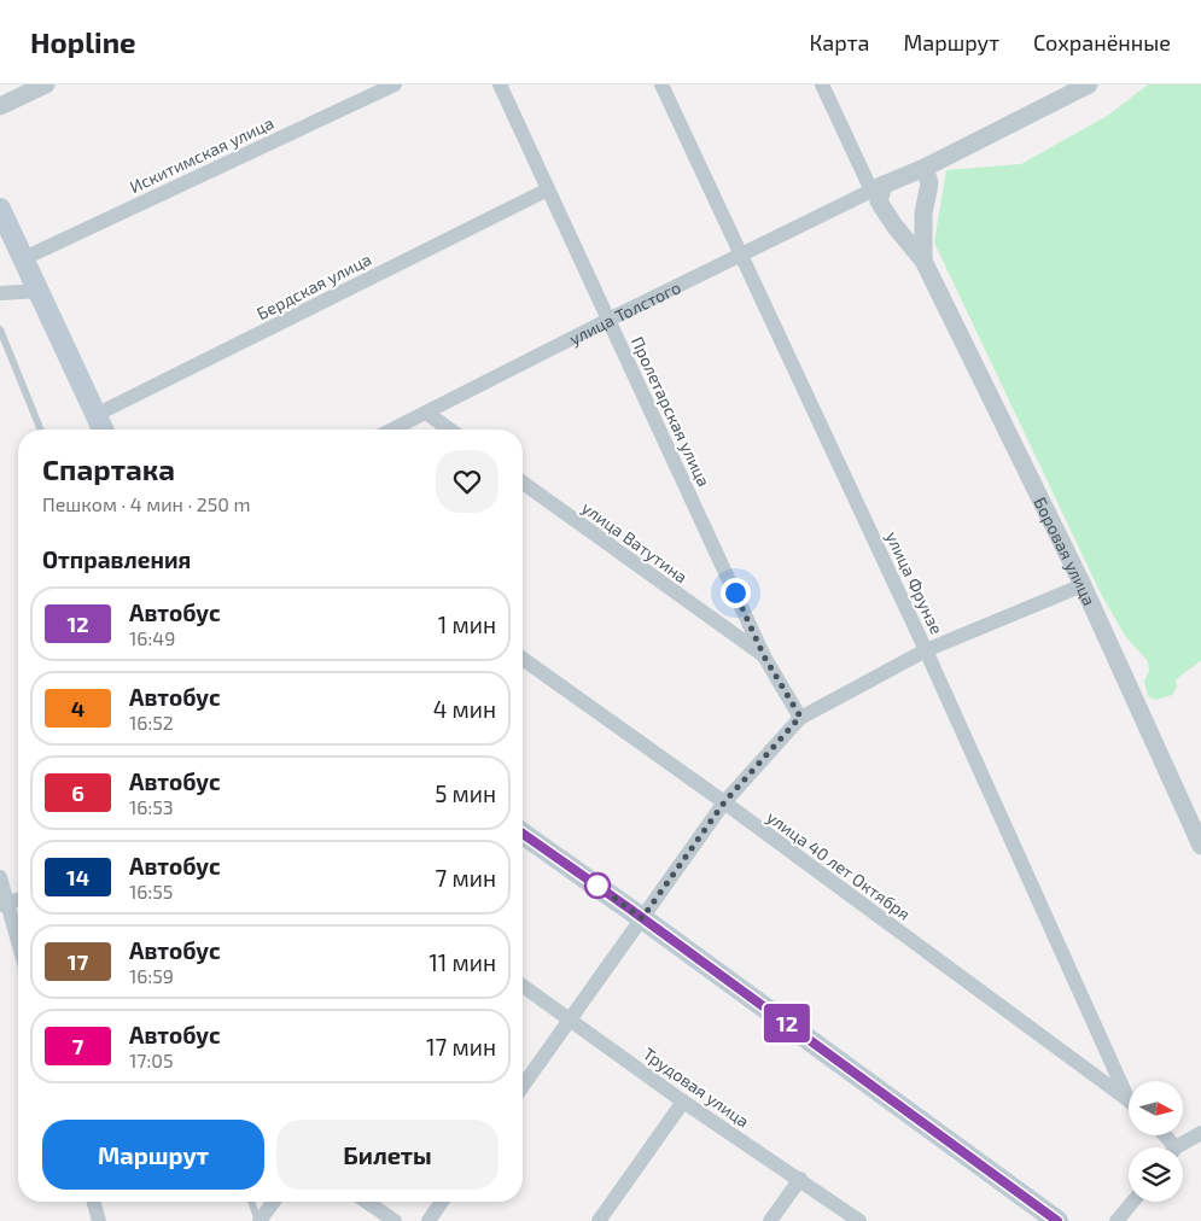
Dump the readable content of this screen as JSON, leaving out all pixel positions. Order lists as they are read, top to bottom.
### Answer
{
  "streets": {
    "street": [
      "Искитимская улица",
      "Бердская улица",
      "улица Толстого",
      "Пролетарская улица",
      "улица Ватутина",
      "Боровая улица",
      "улица Фрунзе",
      "улица 40 лет Октября",
      "Трудовая улица"
    ]
  },
  "crossings": [
    ["Бердская улица", "Пролетарская улица"],
    ["улица Толстого", "Пролетарская улица"],
    ["улица Толстого", "улица Фрунзе"],
    ["Пролетарская улица", "улица Ватутина"]
  ],
  "lines": ["bus line 12"],
  "north": "right",
  "page": {
    "header": "Hopline",
    "nav": ["Карта", "Маршрут", "Сохранённые"],
    "on_map": "12",
    "heading": [
      ["Спартака", "Пешком · 4 мин · 250 m"],
      "Отправления"
    ],
    "list": [
      {
        "mark": "12",
        "name": "Автобус",
        "note": "16:49",
        "value": "1 мин"
      },
      {
        "mark": "4",
        "name": "Автобус",
        "note": "16:52",
        "value": "4 мин"
      },
      {
        "mark": "6",
        "name": "Автобус",
        "note": "16:53",
        "value": "5 мин"
      },
      {
        "mark": "14",
        "name": "Автобус",
        "note": "16:55",
        "value": "7 мин"
      },
      {
        "mark": "17",
        "name": "Автобус",
        "note": "16:59",
        "value": "11 мин"
      },
      {
        "mark": "7",
        "name": "Автобус",
        "note": "17:05",
        "value": "17 мин"
      }
    ],
    "buttons": ["Маршрут", "Билеты"]
  }
}
